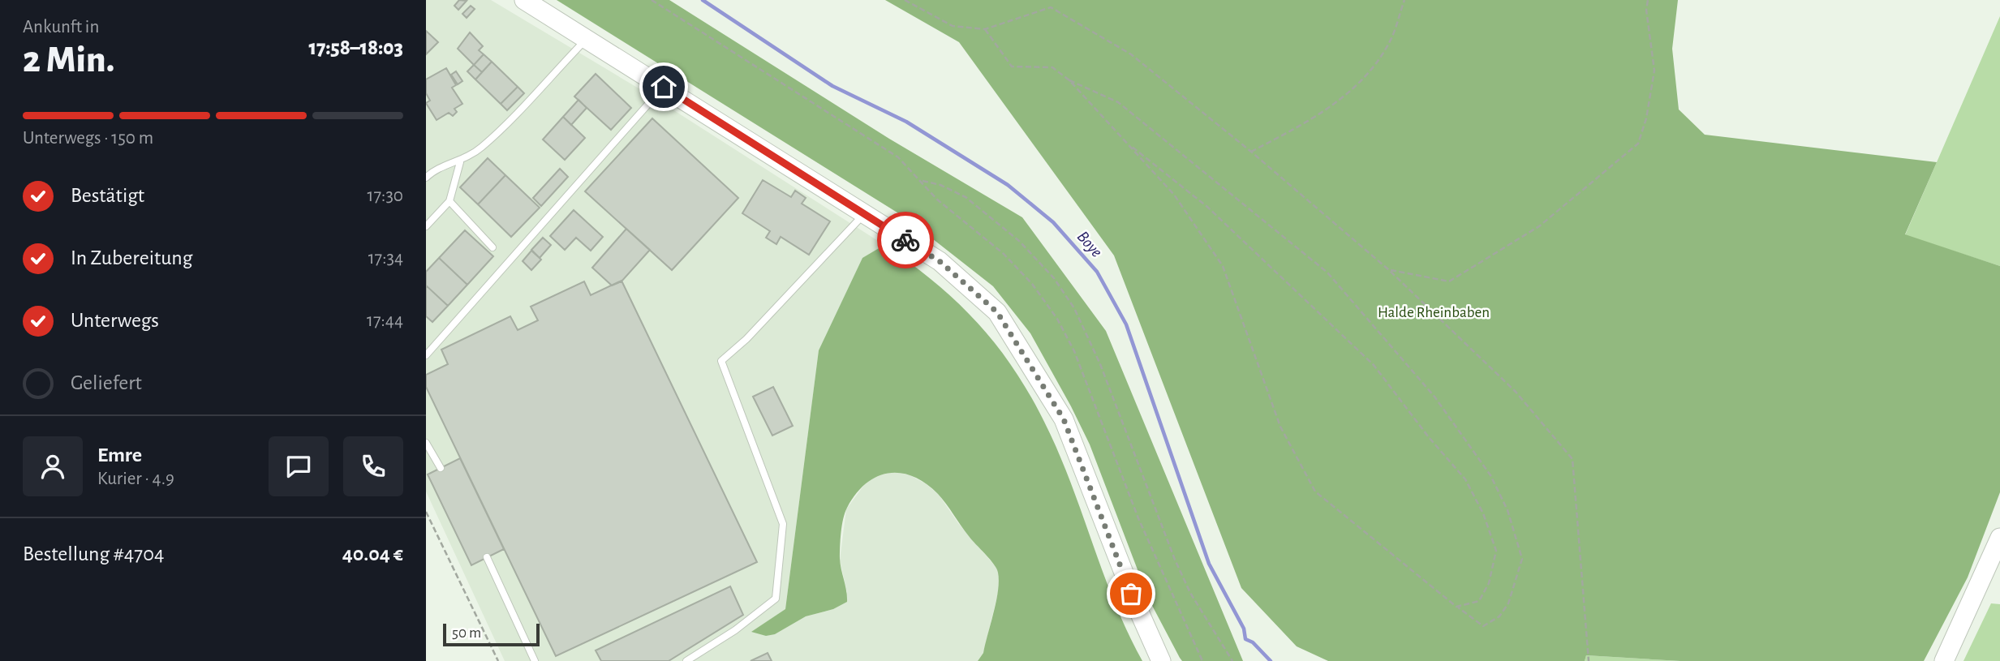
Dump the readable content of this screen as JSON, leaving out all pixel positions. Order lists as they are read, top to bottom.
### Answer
{
  "water": ["Boye"],
  "parks": ["Halde Rheinbaben"],
  "scale_bar": "50 m",
  "page": {
    "heading": ["2 Min.", "Ankunft in", "17:58–18:03"],
    "panel": [
      "Emre",
      "Kurier · 4.9",
      "Bestellung #4704",
      "40.04 €"
    ],
    "bar": "Unterwegs · 150 m",
    "list": [
      ["Bestätigt", "17:30"],
      ["In Zubereitung", "17:34"],
      ["Unterwegs", "17:44"],
      "Geliefert"
    ],
    "scale": "50 m"
  }
}
